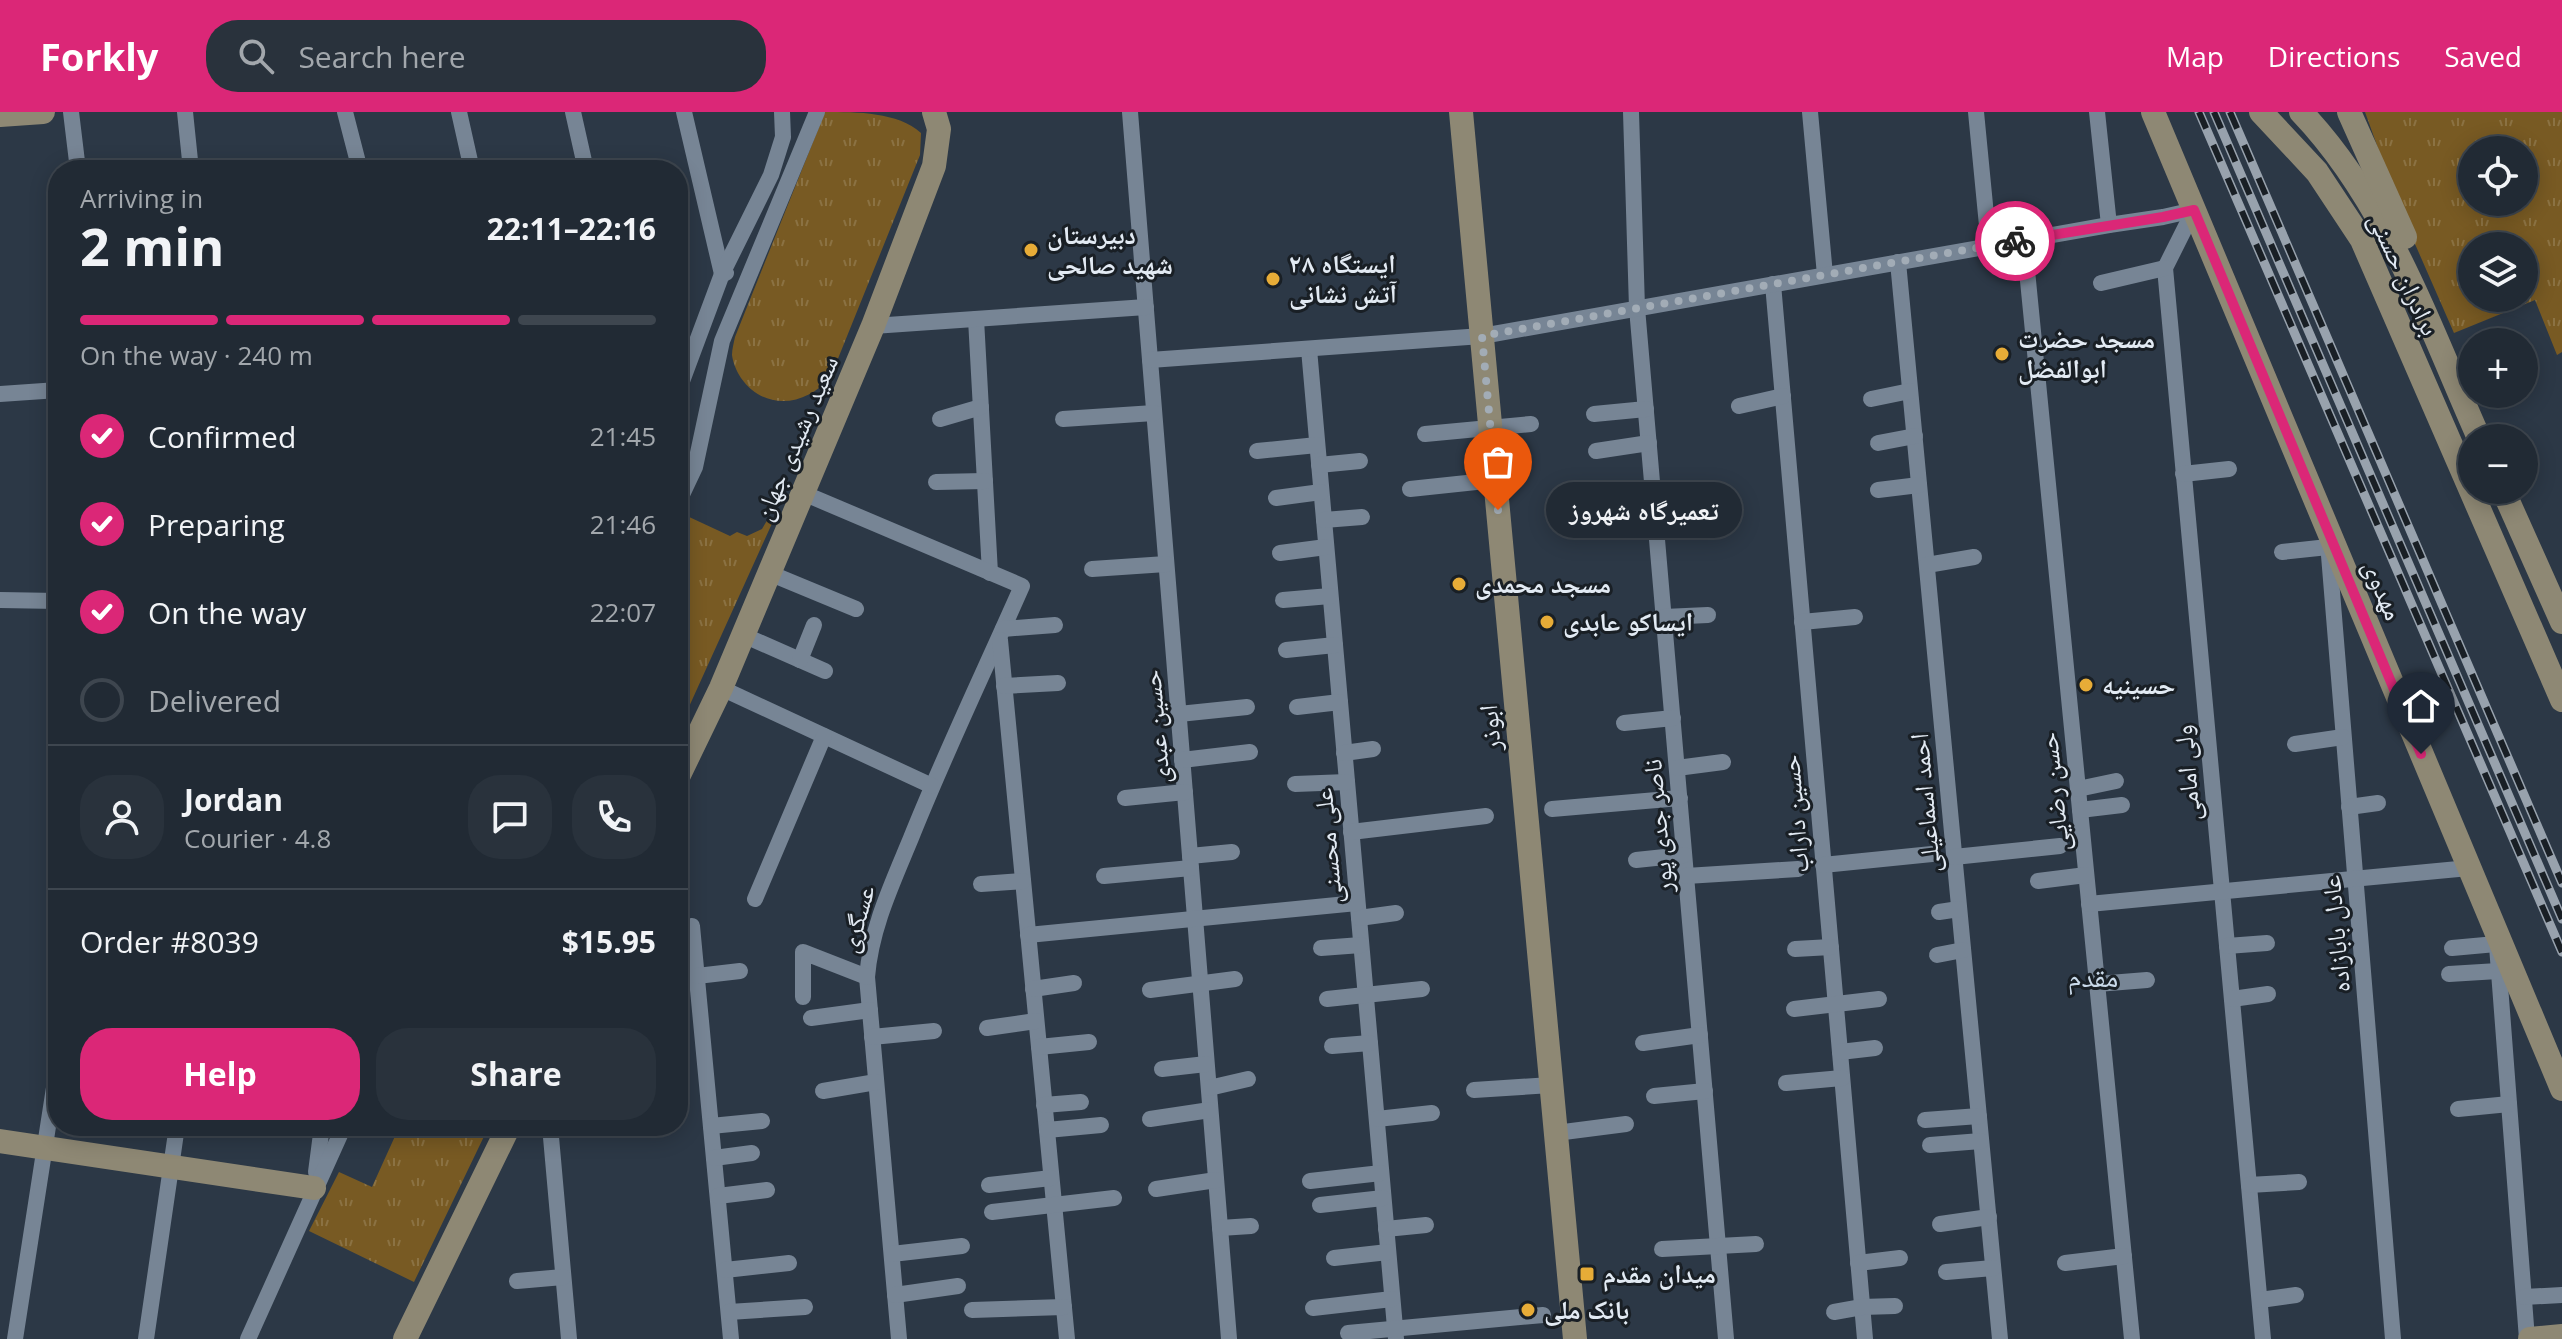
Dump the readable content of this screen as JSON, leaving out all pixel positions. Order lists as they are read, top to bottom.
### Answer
{
  "streets": {
    "street": [
      "برادران حسنی",
      "سعید رشیدی جهان",
      "مهدوی",
      "حسین عبدی",
      "ابوذر",
      "ولی امامی",
      "حسن رضایی",
      "احمد اسماعیلی",
      "حسین داراب",
      "ناصر جدی پور",
      "علی محسنی",
      "عسگری",
      "عادل بابازاده"
    ]
  },
  "crossings": [
    ["مهدوی", "عادل بابازاده"]
  ],
  "districts": ["مقدم"],
  "places": {
    "other": [
      "دبیرستان شهید صالحی",
      "ایستگاه ۲۸ آتش نشانی",
      "مسجد حضرت ابوالفضل",
      "تعمیرگاه شهروز",
      "مسجد محمدی",
      "ایساکو عابدی",
      "حسینیه",
      "بانک ملی"
    ],
    "transit": ["میدان مقدم"]
  },
  "page": {
    "header": "Forkly",
    "search": "Search here",
    "nav": ["Map", "Directions", "Saved"],
    "map_buttons": ["+", "−"],
    "heading": ["2 min", "Arriving in", "22:11–22:16"],
    "panel": [
      "Jordan",
      "Courier · 4.8",
      "Order #8039",
      "$15.95"
    ],
    "bar": "On the way · 240 m",
    "list": [
      ["Confirmed", "21:45"],
      ["Preparing", "21:46"],
      ["On the way", "22:07"],
      "Delivered"
    ],
    "bubble": "تعمیرگاه شهروز",
    "buttons": ["Help", "Share"]
  }
}
